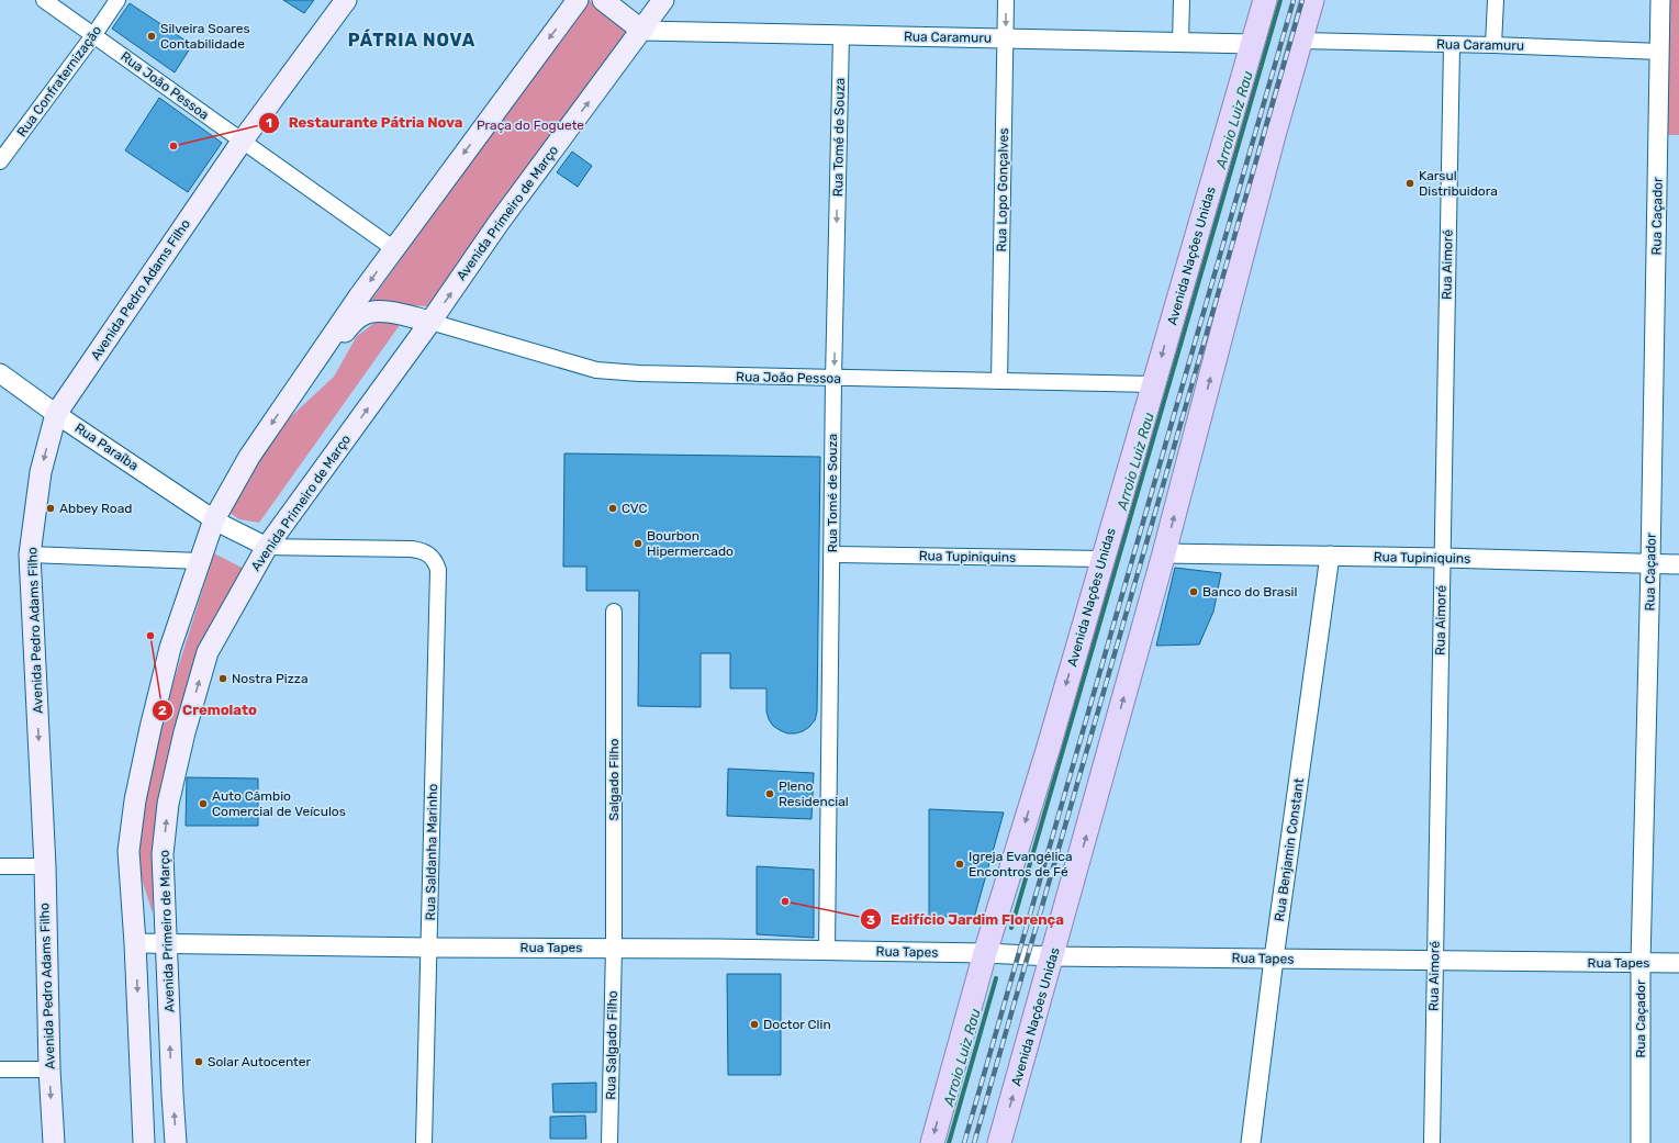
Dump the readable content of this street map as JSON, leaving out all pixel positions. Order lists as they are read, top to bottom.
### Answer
{
  "streets": {
    "main road": ["Avenida Primeiro de Março", "Avenida Nações Unidas", "Avenida Pedro Adams Filho"],
    "street": [
      "Rua Caramuru",
      "Rua Confraternização",
      "Rua João Pessoa",
      "Rua Tomé de Souza",
      "Rua Lopo Gonçalves",
      "Rua Caçador",
      "Rua Aimoré",
      "Rua Paraíba",
      "Rua Tupiniquins",
      "Salgado Filho",
      "Rua Benjamin Constant",
      "Rua Saldanha Marinho",
      "Rua Tapes",
      "Rua Salgado Filho"
    ]
  },
  "crossings": [
    ["Rua Caramuru", "Rua Tomé de Souza"],
    ["Rua Caramuru", "Rua Lopo Gonçalves"],
    ["Rua Caramuru", "Avenida Primeiro de Março"],
    ["Rua Caramuru", "Rua Caçador"],
    ["Rua Caramuru", "Avenida Nações Unidas"],
    ["Rua Caramuru", "Rua Aimoré"],
    ["Rua Confraternização", "Rua João Pessoa"],
    ["Rua João Pessoa", "Rua Tomé de Souza"],
    ["Rua João Pessoa", "Rua Lopo Gonçalves"],
    ["Rua João Pessoa", "Avenida Primeiro de Março"],
    ["Rua João Pessoa", "Avenida Nações Unidas"],
    ["Rua João Pessoa", "Avenida Pedro Adams Filho"],
    ["Rua Tomé de Souza", "Rua Tupiniquins"],
    ["Rua Tomé de Souza", "Rua Tapes"],
    ["Avenida Primeiro de Março", "Rua Paraíba"],
    ["Avenida Primeiro de Março", "Rua Saldanha Marinho"],
    ["Avenida Primeiro de Março", "Rua Tapes"],
    ["Rua Caçador", "Rua Tupiniquins"],
    ["Rua Caçador", "Rua Tapes"],
    ["Avenida Nações Unidas", "Rua Tupiniquins"],
    ["Avenida Nações Unidas", "Rua Tapes"],
    ["Rua Aimoré", "Rua Tupiniquins"],
    ["Rua Aimoré", "Rua Tapes"],
    ["Avenida Pedro Adams Filho", "Rua Paraíba"],
    ["Rua Paraíba", "Rua Saldanha Marinho"],
    ["Rua Tupiniquins", "Rua Benjamin Constant"],
    ["Salgado Filho", "Rua Tapes"],
    ["Salgado Filho", "Rua Salgado Filho"],
    ["Rua Benjamin Constant", "Rua Tapes"],
    ["Rua Saldanha Marinho", "Rua Tapes"],
    ["Rua Tapes", "Rua Salgado Filho"]
  ],
  "one_way": ["Rua Tomé de Souza"],
  "districts": ["PÁTRIA NOVA"],
  "water": ["Arroio Luiz Rau"],
  "parks": ["Praça do Foguete"],
  "places": [
    "Silveira Soares Contabilidade",
    "Restaurante Pátria Nova",
    "Karsul Distribuidora",
    "Abbey Road",
    "CVC",
    "Bourbon Hipermercado",
    "Banco do Brasil",
    "Cremolato",
    "Nostra Pizza",
    "Pleno Residencial",
    "Auto Câmbio Comercial de Veículos",
    "Igreja Evangélica Encontros de Fé",
    "Edifício Jardim Florença",
    "Doctor Clin",
    "Solar Autocenter"
  ]
}
